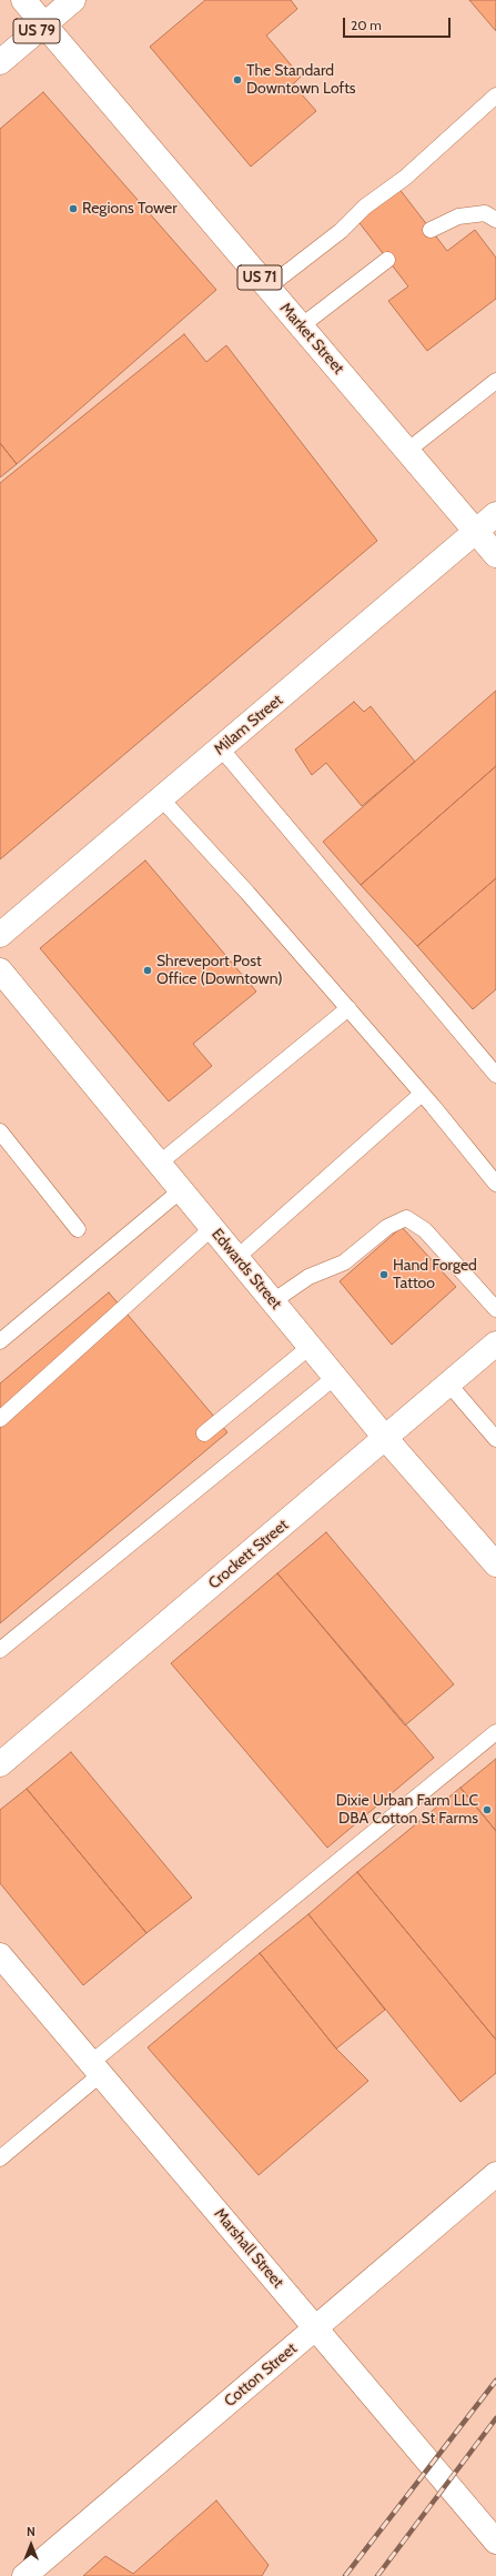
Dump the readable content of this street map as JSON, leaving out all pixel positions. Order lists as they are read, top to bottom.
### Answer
{
  "streets": {
    "street": [
      "US 79",
      "US 71",
      "Market Street",
      "Milam Street",
      "Edwards Street",
      "Crockett Street",
      "Marshall Street",
      "Cotton Street"
    ]
  },
  "crossings": [
    ["US 79", "Market Street"],
    ["Market Street", "Milam Street"],
    ["Edwards Street", "Crockett Street"],
    ["Marshall Street", "Cotton Street"]
  ],
  "places": [
    "The Standard Downtown Lofts",
    "Regions Tower",
    "Shreveport Post Office (Downtown)",
    "Hand Forged Tattoo",
    "Dixie Urban Farm LLC DBA Cotton St Farms"
  ],
  "scale_bar": "20 m",
  "north": "top"
}
